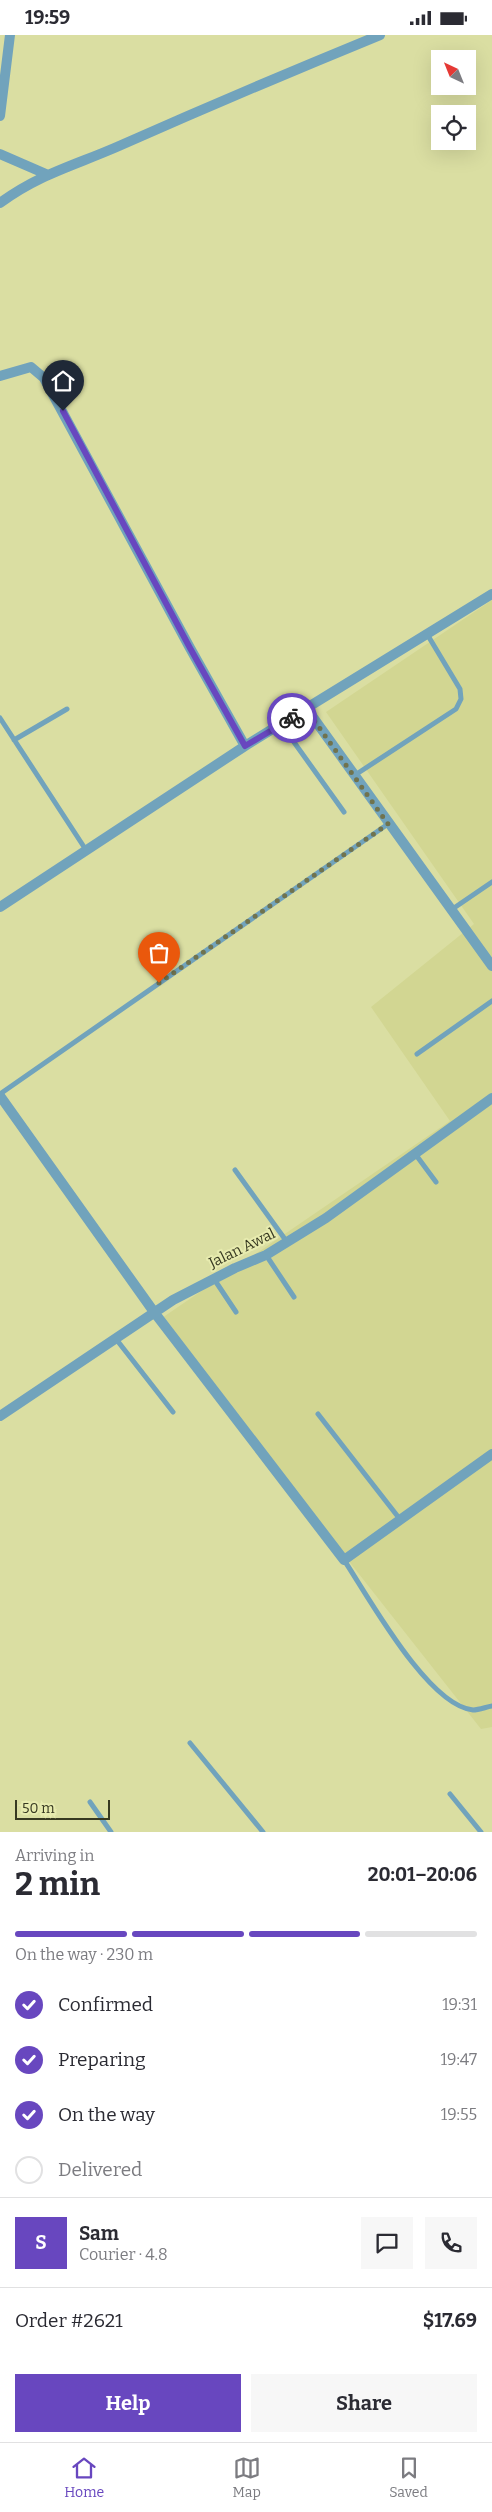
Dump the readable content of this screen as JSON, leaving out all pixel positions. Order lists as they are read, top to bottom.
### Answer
{
  "streets": {
    "street": ["Jalan Awal"]
  },
  "scale_bar": "50 m",
  "north": "top left",
  "page": {
    "status": "19:59",
    "scale": "50 m",
    "heading": ["2 min", "Arriving in", "20:01–20:06"],
    "panel": [
      "Sam",
      "Courier · 4.8",
      "Order #2621",
      "$17.69"
    ],
    "bar": "On the way · 230 m",
    "list": [
      ["Confirmed", "19:31"],
      ["Preparing", "19:47"],
      ["On the way", "19:55"],
      "Delivered"
    ],
    "round": "S",
    "buttons": ["Help", "Share"],
    "tabs": ["Home", "Map", "Saved"]
  }
}
